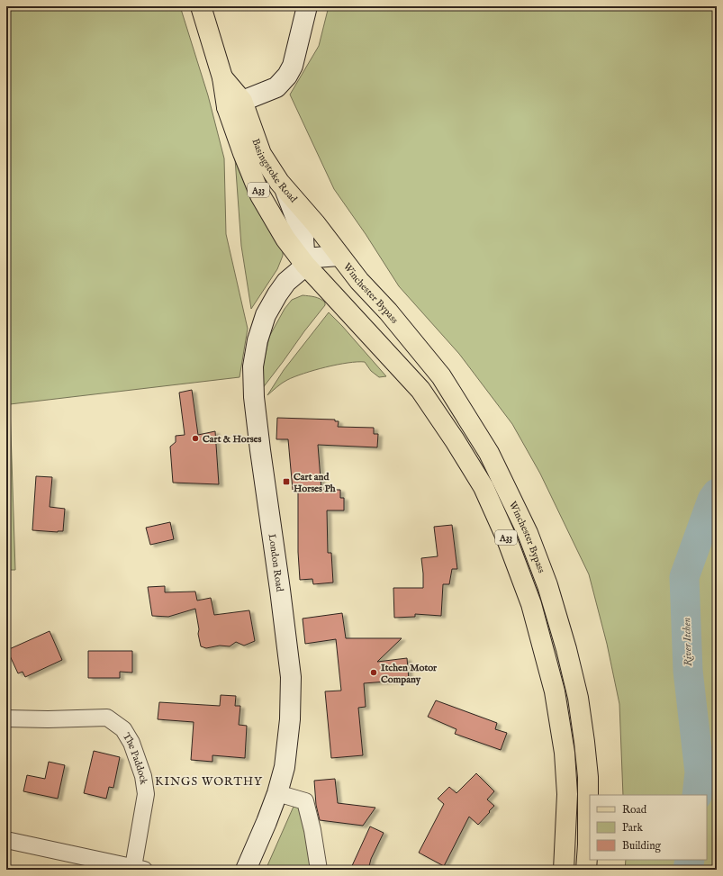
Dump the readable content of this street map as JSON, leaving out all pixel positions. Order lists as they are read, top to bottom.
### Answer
{
  "streets": {
    "main road": [
      "Basingstoke Road",
      "A33",
      "Winchester Bypass",
      "London Road"
    ],
    "street": ["The Paddock"]
  },
  "crossings": [
    ["Basingstoke Road", "Winchester Bypass"],
    ["Basingstoke Road", "London Road"],
    ["Winchester Bypass", "London Road"]
  ],
  "districts": ["KINGS WORTHY"],
  "water": ["River Itchen"],
  "places": {
    "other": ["Cart & Horses", "Itchen Motor Company"],
    "transit": ["Cart and Horses Ph"]
  },
  "legend": ["Road", "Park", "Building"]
}
